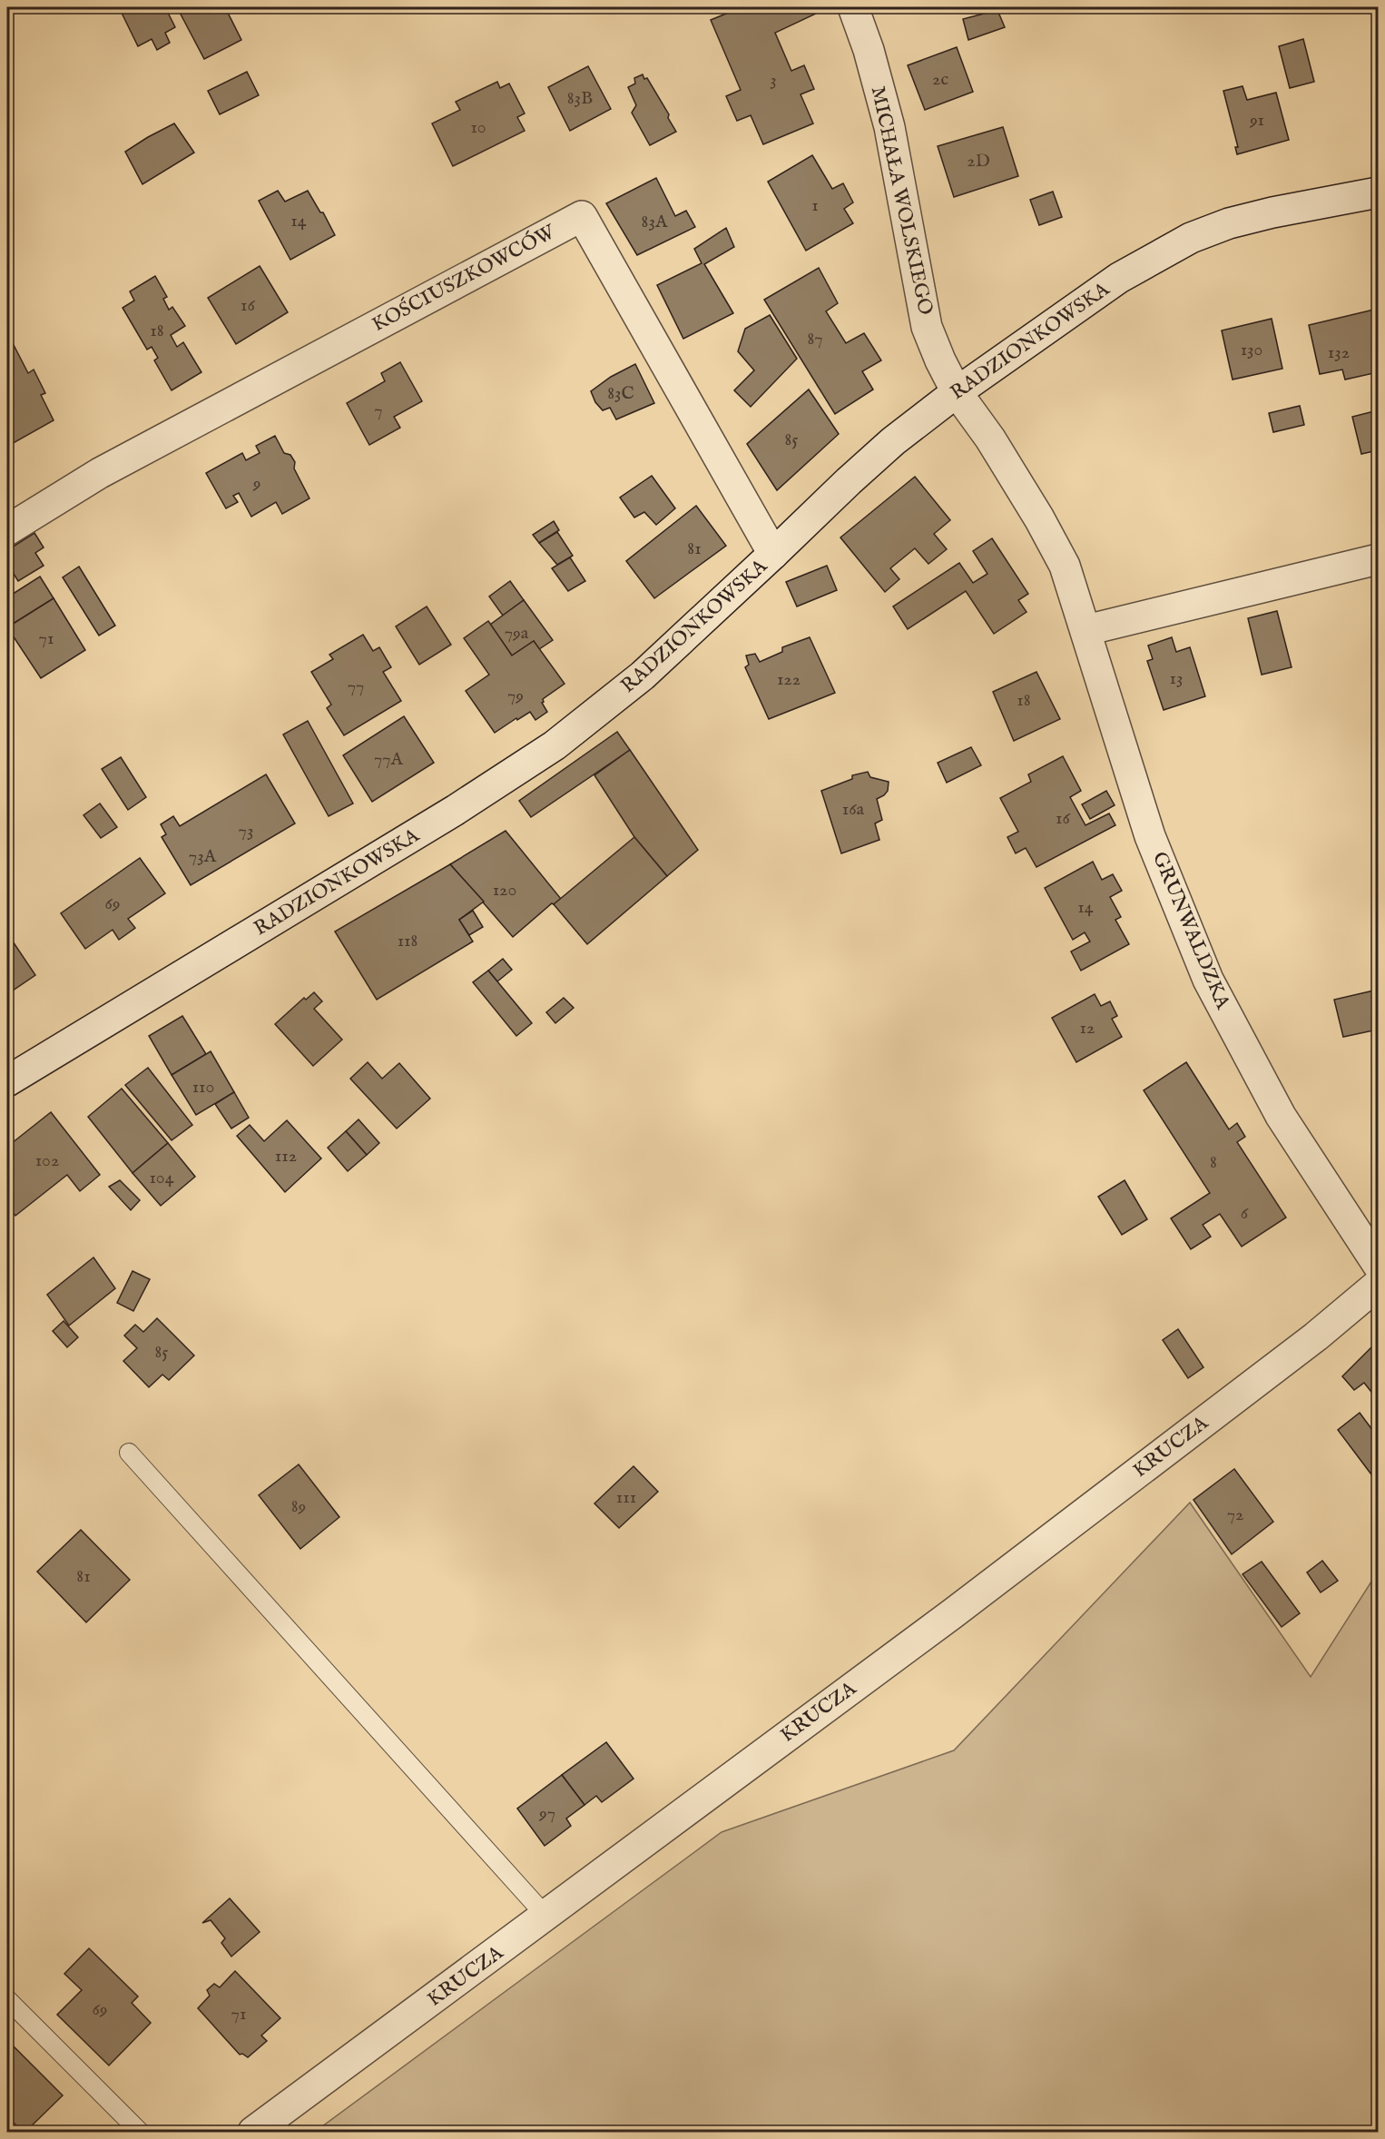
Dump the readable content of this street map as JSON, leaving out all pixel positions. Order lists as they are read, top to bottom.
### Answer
{
  "streets": {
    "street": [
      "MICHAŁA WOLSKIEGO",
      "KOŚCIUSZKOWCÓW",
      "RADZIONKOWSKA",
      "GRUNWALDZKA",
      "KRUCZA"
    ]
  },
  "crossings": [
    ["MICHAŁA WOLSKIEGO", "RADZIONKOWSKA"],
    ["MICHAŁA WOLSKIEGO", "GRUNWALDZKA"],
    ["KOŚCIUSZKOWCÓW", "RADZIONKOWSKA"],
    ["RADZIONKOWSKA", "GRUNWALDZKA"]
  ],
  "house_numbers": [
    "2c",
    "3",
    "83B",
    "91",
    "10",
    "2D",
    "1",
    "14",
    "83A",
    "16",
    "18",
    "87",
    "130",
    "132",
    "83C",
    "7",
    "85",
    "9",
    "81",
    "79a",
    "71",
    "13",
    "122",
    "77",
    "79",
    "18",
    "77A",
    "16a",
    "16",
    "73",
    "73A",
    "120",
    "69",
    "14",
    "118",
    "12",
    "110",
    "112",
    "102",
    "8",
    "104",
    "6",
    "85",
    "111",
    "89",
    "72",
    "81",
    "97",
    "69",
    "71"
  ]
}
